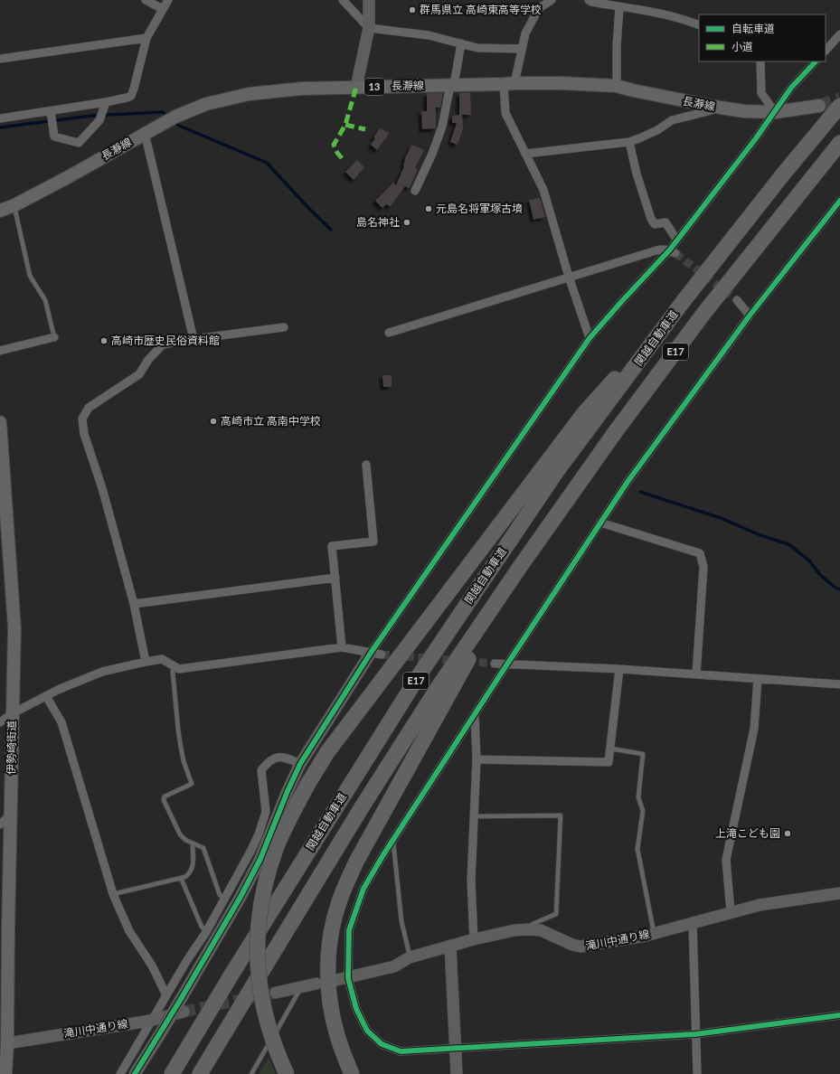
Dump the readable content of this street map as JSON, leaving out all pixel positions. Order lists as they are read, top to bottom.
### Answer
{
  "streets": {
    "highway": ["関越自動車道", "E17"],
    "main road": ["長瀞線", "13", "伊勢崎街道"],
    "street": ["滝川中通り線"]
  },
  "crossings": [
    ["伊勢崎街道", "滝川中通り線"]
  ],
  "places": [
    "群馬県立 高崎東高等学校",
    "元島名将軍塚古墳",
    "島名神社",
    "高崎市歴史民俗資料館",
    "高崎市立 高南中学校",
    "上滝こども園"
  ],
  "legend": ["自転車道", "小道"]
}
